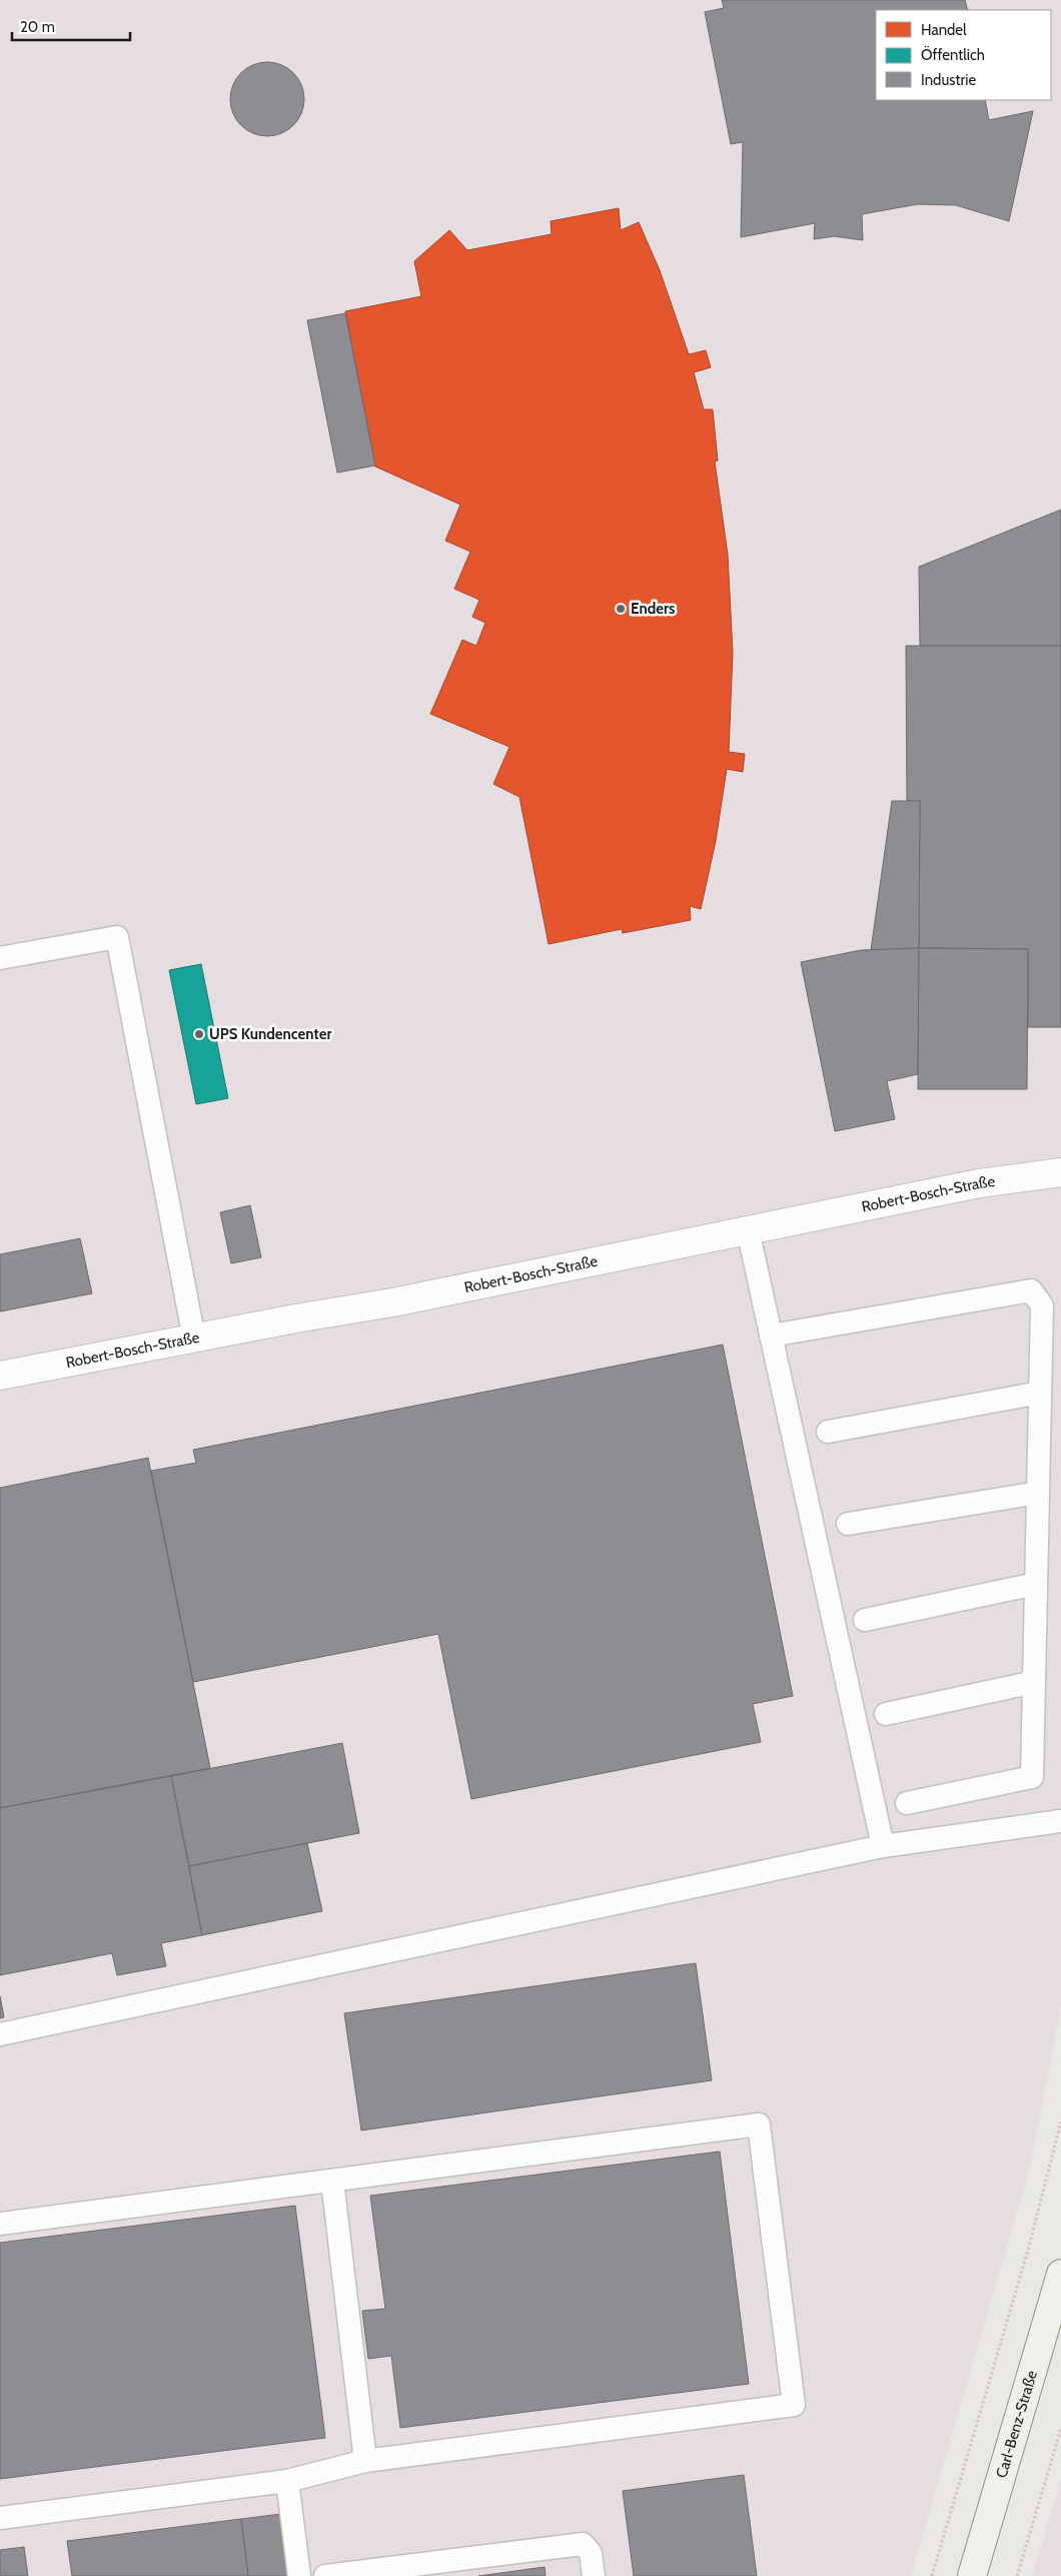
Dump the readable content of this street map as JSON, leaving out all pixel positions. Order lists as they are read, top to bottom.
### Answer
{
  "streets": {
    "main road": ["Carl-Benz-Straße"],
    "street": ["Robert-Bosch-Straße"]
  },
  "places": ["Enders", "UPS Kundencenter"],
  "legend": ["Handel", "Öffentlich", "Industrie"],
  "scale_bar": "20 m"
}
